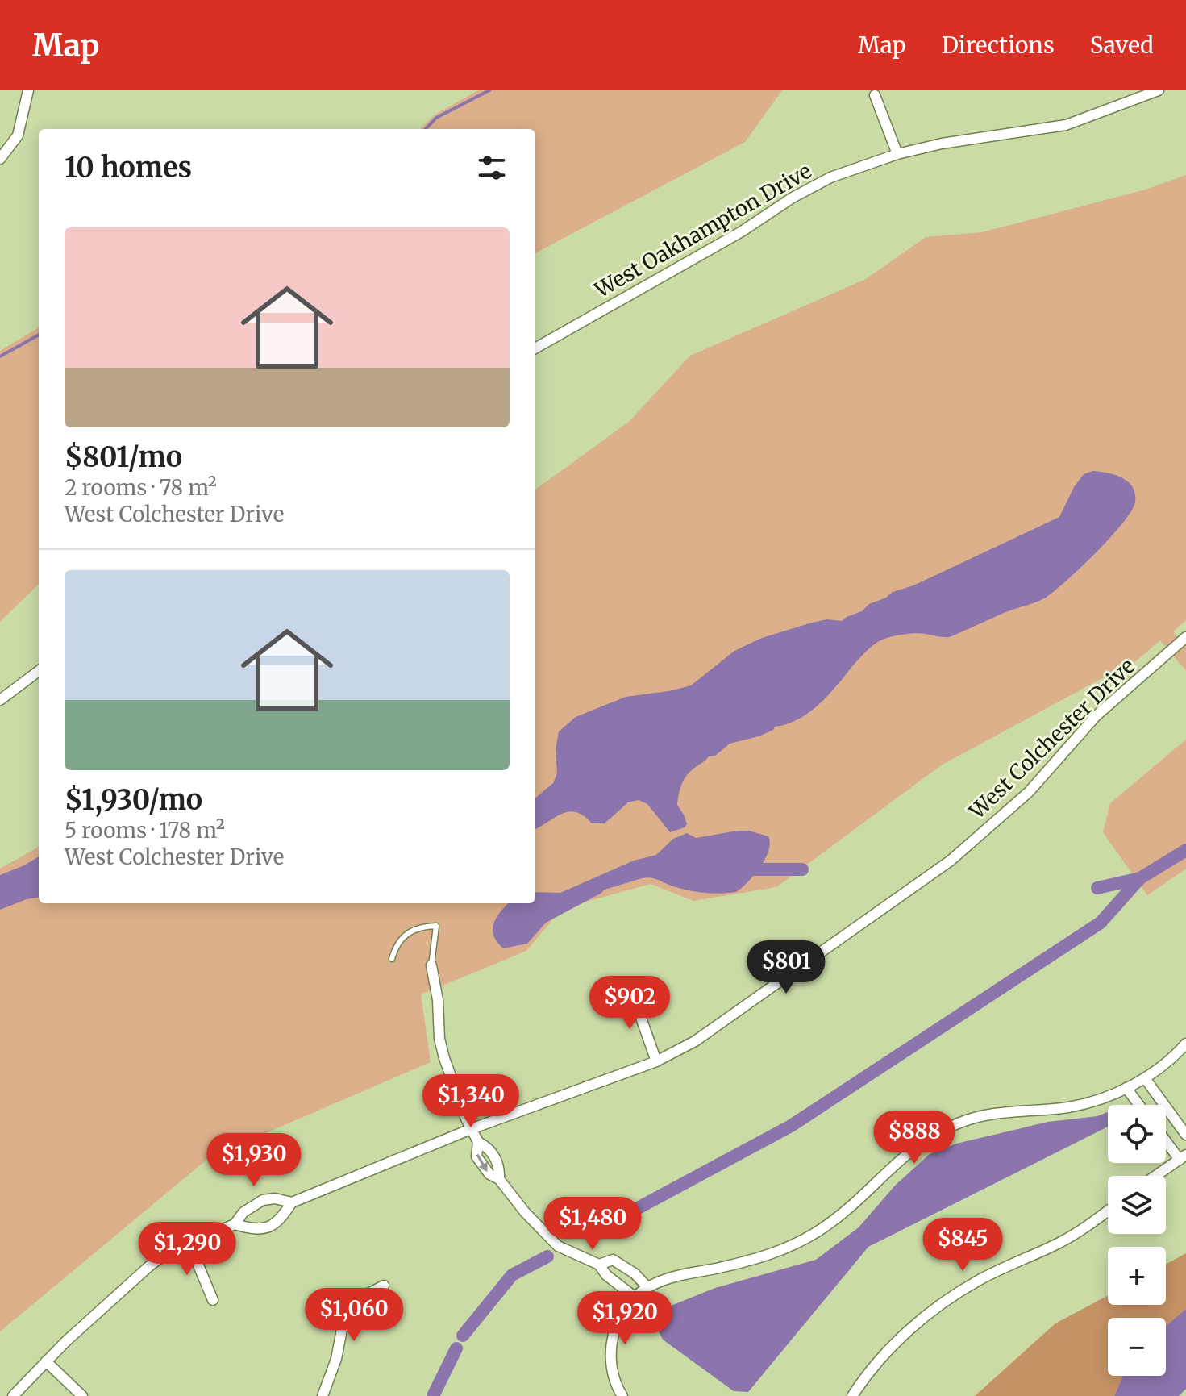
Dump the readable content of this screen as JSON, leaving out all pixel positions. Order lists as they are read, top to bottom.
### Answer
{
  "streets": {
    "street": ["West Oakhampton Drive", "West Colchester Drive"]
  },
  "page": {
    "header": "Map",
    "nav": ["Map", "Directions", "Saved"],
    "heading": "10 homes",
    "list": [
      {
        "name": "$801/mo",
        "note": "2 rooms · 78 m² · West Colchester Drive"
      },
      {
        "name": "$1,930/mo",
        "note": "5 rooms · 178 m² · West Colchester Drive"
      }
    ],
    "price": [
      "$801",
      "$902",
      "$1,340",
      "$888",
      "$1,930",
      "$1,480",
      "$845",
      "$1,290",
      "$1,060",
      "$1,920"
    ],
    "map_buttons": ["+", "−"]
  }
}
